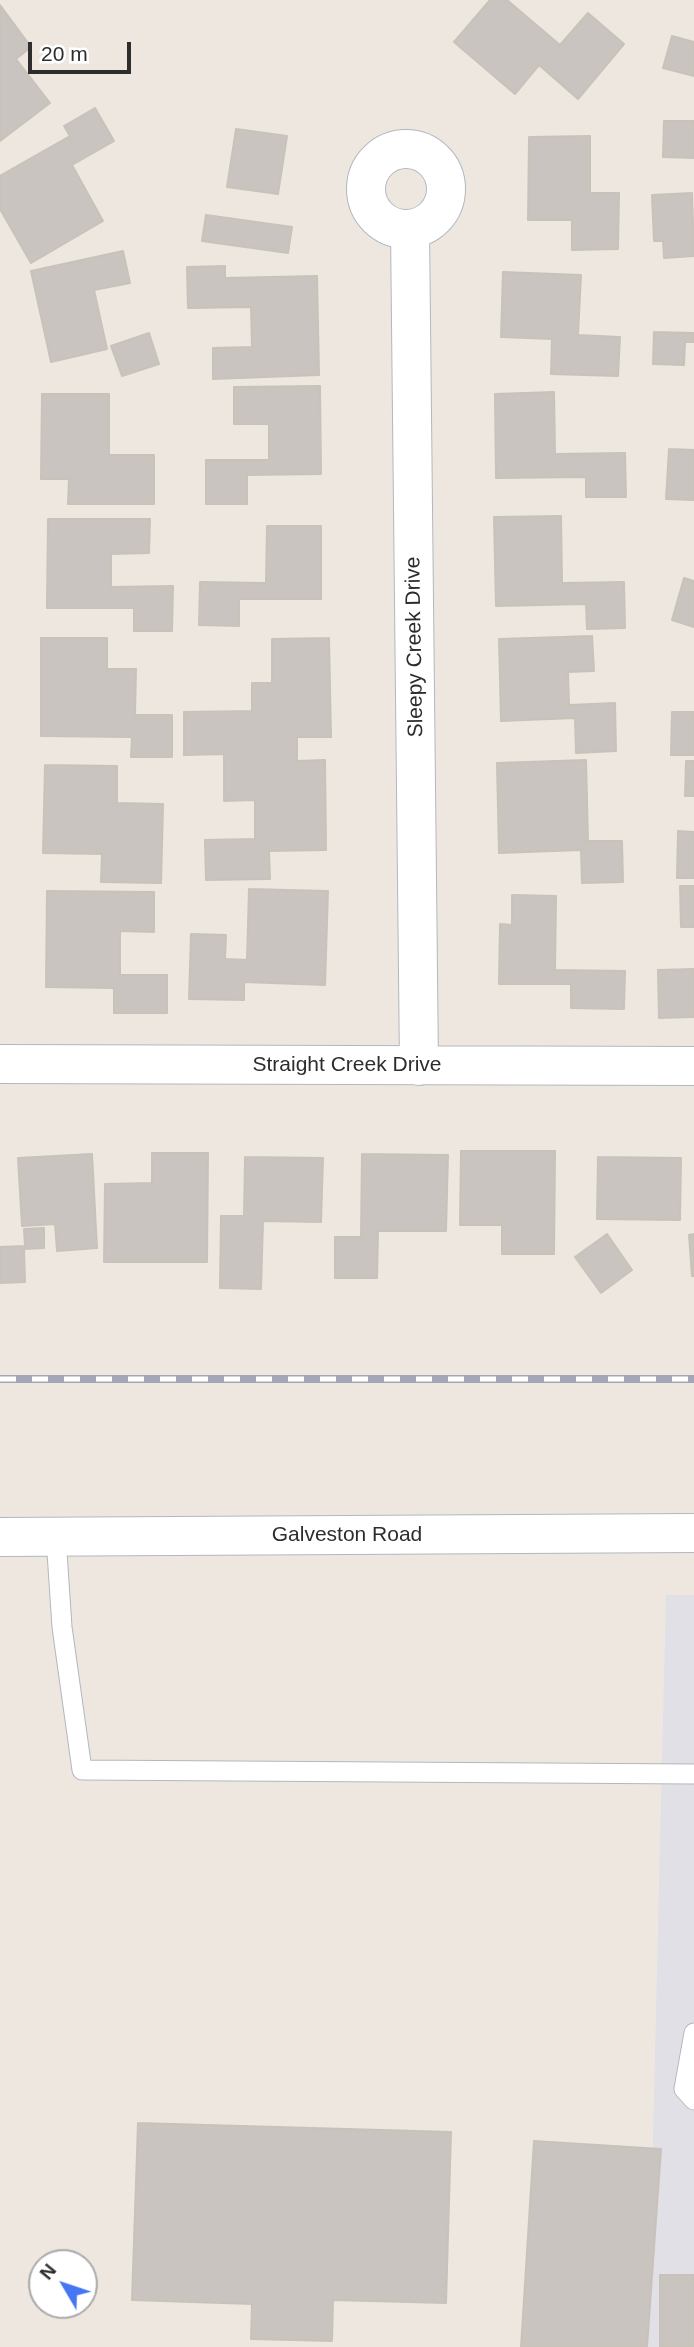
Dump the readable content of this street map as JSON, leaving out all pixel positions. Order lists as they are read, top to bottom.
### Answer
{
  "streets": {
    "street": ["Sleepy Creek Drive", "Straight Creek Drive", "Galveston Road"]
  },
  "crossings": [
    ["Sleepy Creek Drive", "Straight Creek Drive"]
  ],
  "scale_bar": "20 m",
  "north": "top left"
}
